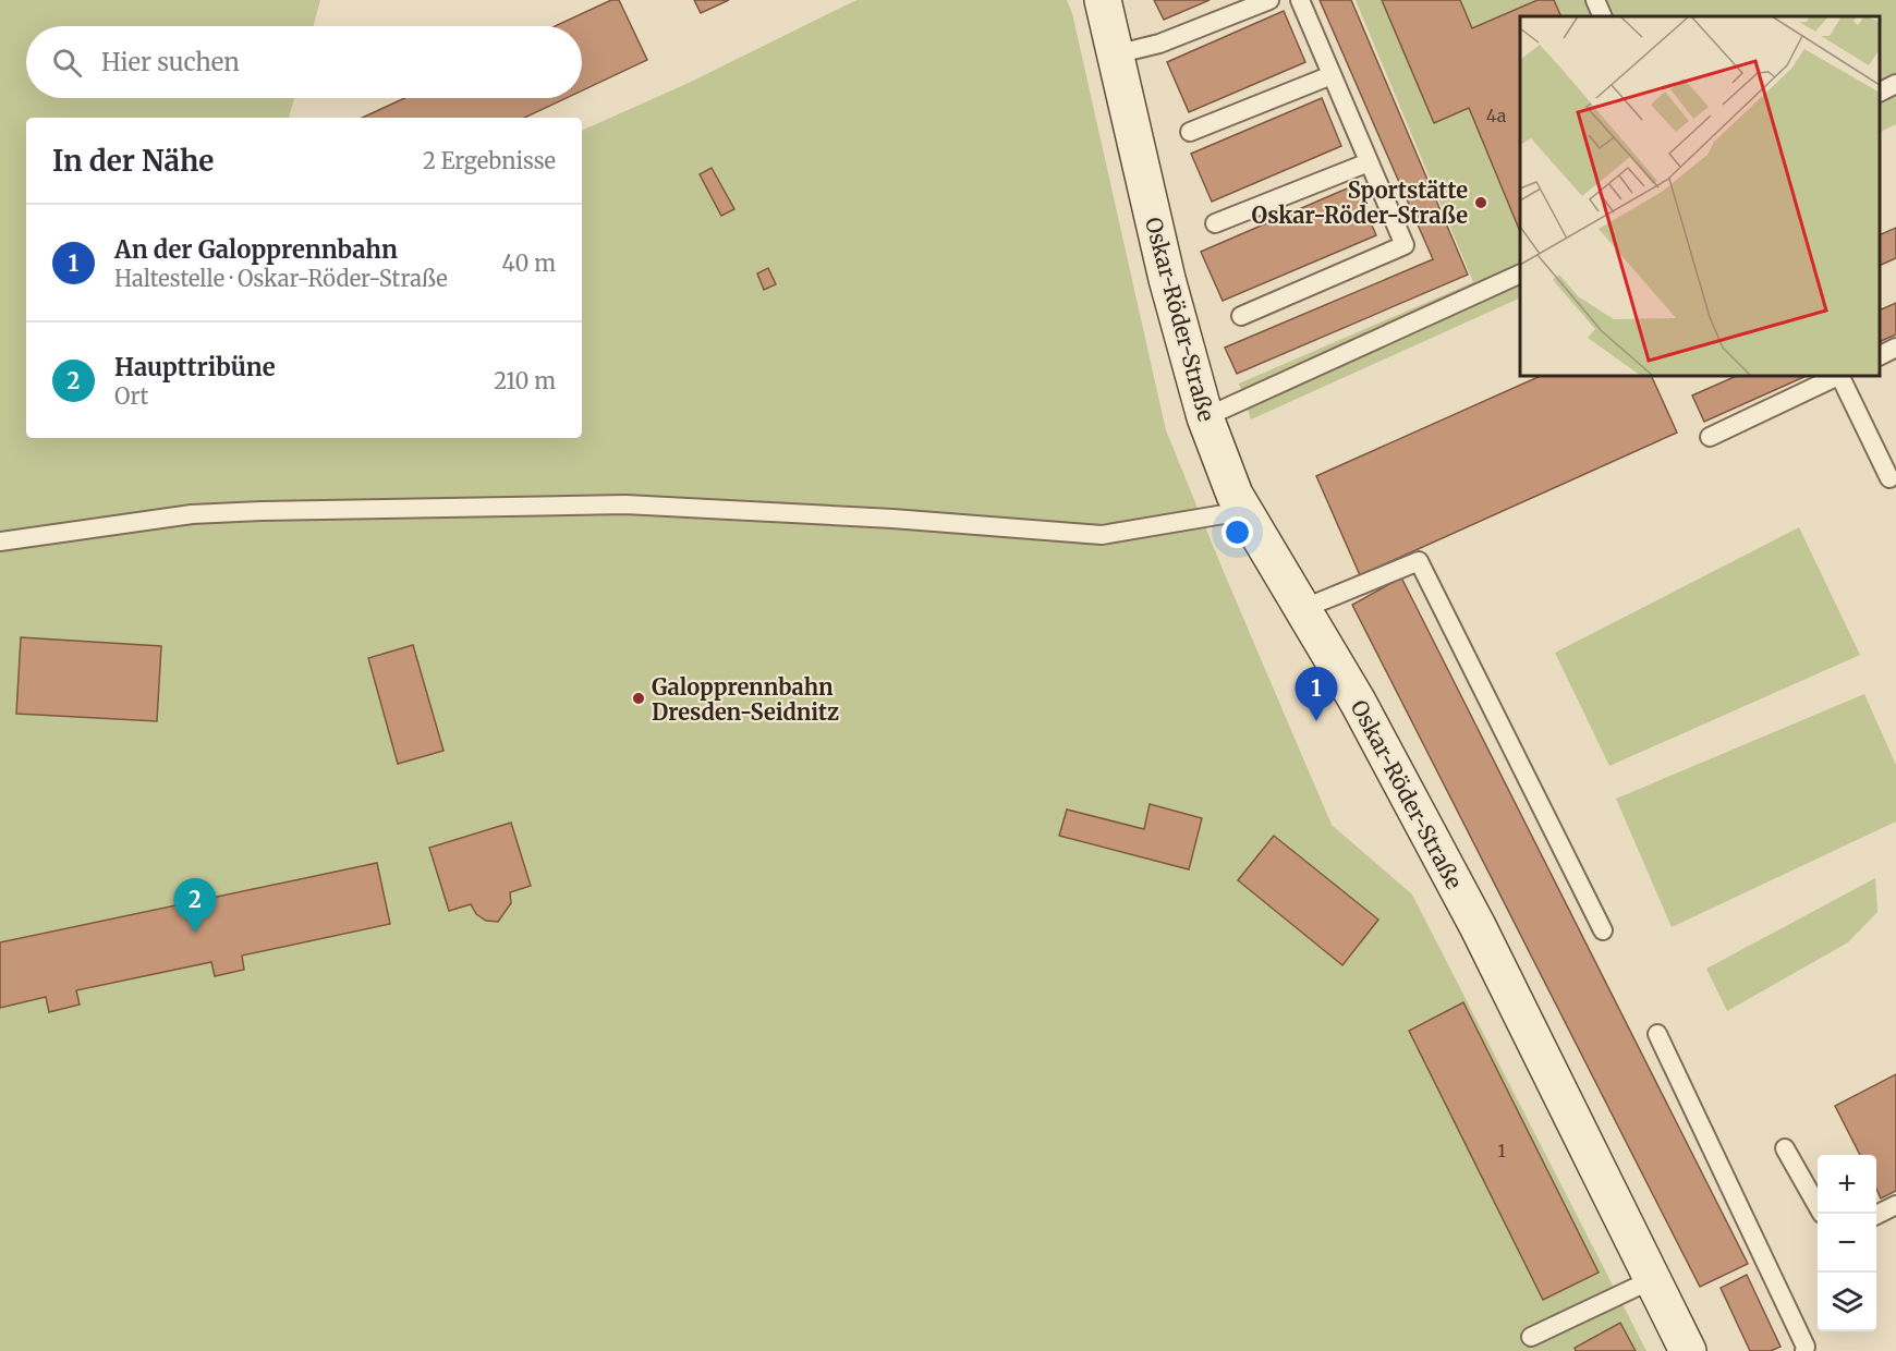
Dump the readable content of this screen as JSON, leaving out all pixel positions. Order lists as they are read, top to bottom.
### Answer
{
  "streets": {
    "street": ["Oskar-Röder-Straße"]
  },
  "places": ["Sportstätte Oskar-Röder-Straße", "Galopprennbahn Dresden-Seidnitz"],
  "house_numbers": ["4a", "1"],
  "page": {
    "search": "Hier suchen",
    "heading": ["In der Nähe", "2 Ergebnisse"],
    "list": [
      {
        "mark": "1",
        "name": "An der Galopprennbahn",
        "note": "Haltestelle · Oskar-Röder-Straße",
        "value": "40 m"
      },
      {
        "mark": "2",
        "name": "Haupttribüne",
        "note": "Ort",
        "value": "210 m"
      }
    ],
    "pins": ["1", "2"],
    "map_buttons": ["+", "−"]
  }
}
